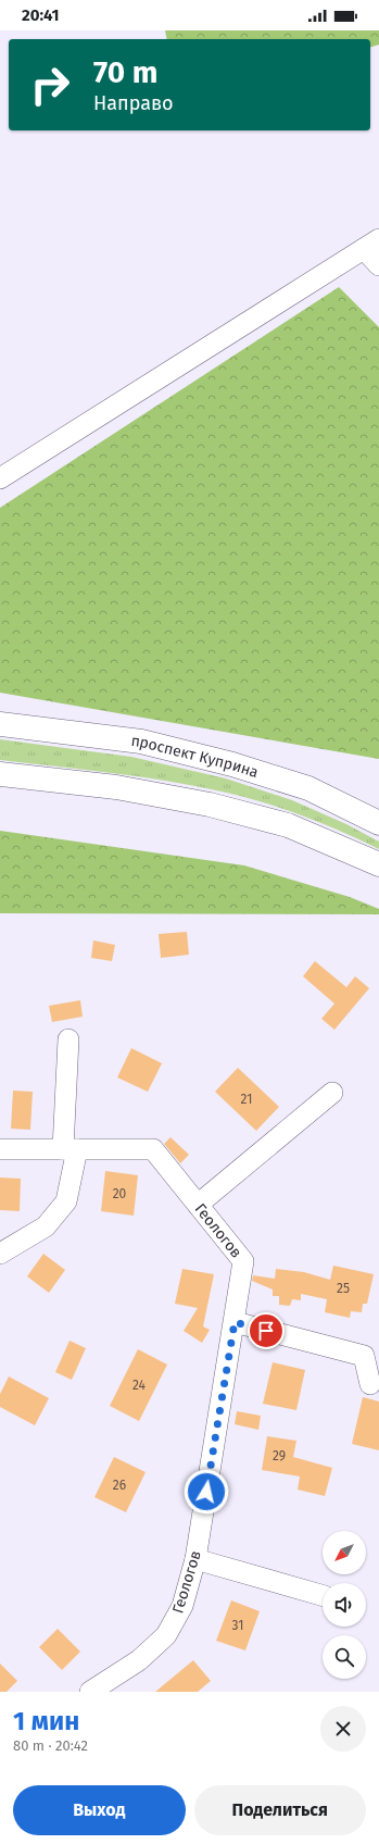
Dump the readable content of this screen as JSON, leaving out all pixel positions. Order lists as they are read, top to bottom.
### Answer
{
  "streets": {
    "main road": ["проспект Куприна"],
    "street": ["Геологов"]
  },
  "house_numbers": [
    "21",
    "20",
    "25",
    "24",
    "29",
    "26",
    "31"
  ],
  "north": "bottom left",
  "page": {
    "status": "20:41",
    "turn": ["70 m", "Направо"],
    "heading": ["1 мин", "80 m · 20:42"],
    "buttons": ["Выход", "Поделиться"]
  }
}
